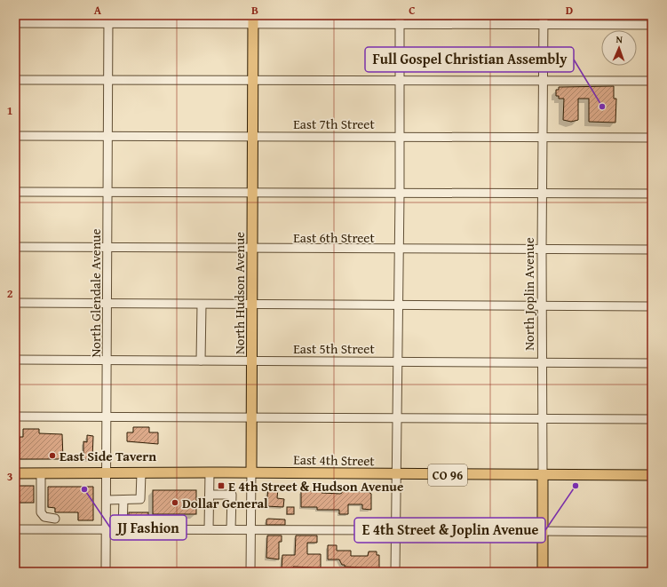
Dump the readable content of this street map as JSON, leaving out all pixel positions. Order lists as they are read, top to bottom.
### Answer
{
  "streets": {
    "main road": [
      "North Hudson Avenue",
      "North Joplin Avenue",
      "East 4th Street",
      "CO 96"
    ],
    "street": [
      "East 7th Street",
      "East 6th Street",
      "North Glendale Avenue",
      "East 5th Street"
    ]
  },
  "crossings": [
    ["East 7th Street", "North Glendale Avenue"],
    ["East 7th Street", "North Hudson Avenue"],
    ["East 7th Street", "North Joplin Avenue"],
    ["East 6th Street", "North Glendale Avenue"],
    ["East 6th Street", "North Hudson Avenue"],
    ["East 6th Street", "North Joplin Avenue"],
    ["North Glendale Avenue", "East 5th Street"],
    ["North Glendale Avenue", "East 4th Street"],
    ["North Hudson Avenue", "East 5th Street"],
    ["North Hudson Avenue", "East 4th Street"],
    ["North Joplin Avenue", "East 5th Street"],
    ["North Joplin Avenue", "East 4th Street"]
  ],
  "places": {
    "other": [
      "Full Gospel Christian Assembly",
      "East Side Tavern",
      "E 4th Street & Joplin Avenue",
      "JJ Fashion",
      "Dollar General"
    ],
    "transit": ["E 4th Street & Hudson Avenue"]
  },
  "north": "top",
  "grid": {
    "columns": [
      "A",
      "B",
      "C",
      "D"
    ],
    "rows": ["1", "2", "3"]
  }
}
